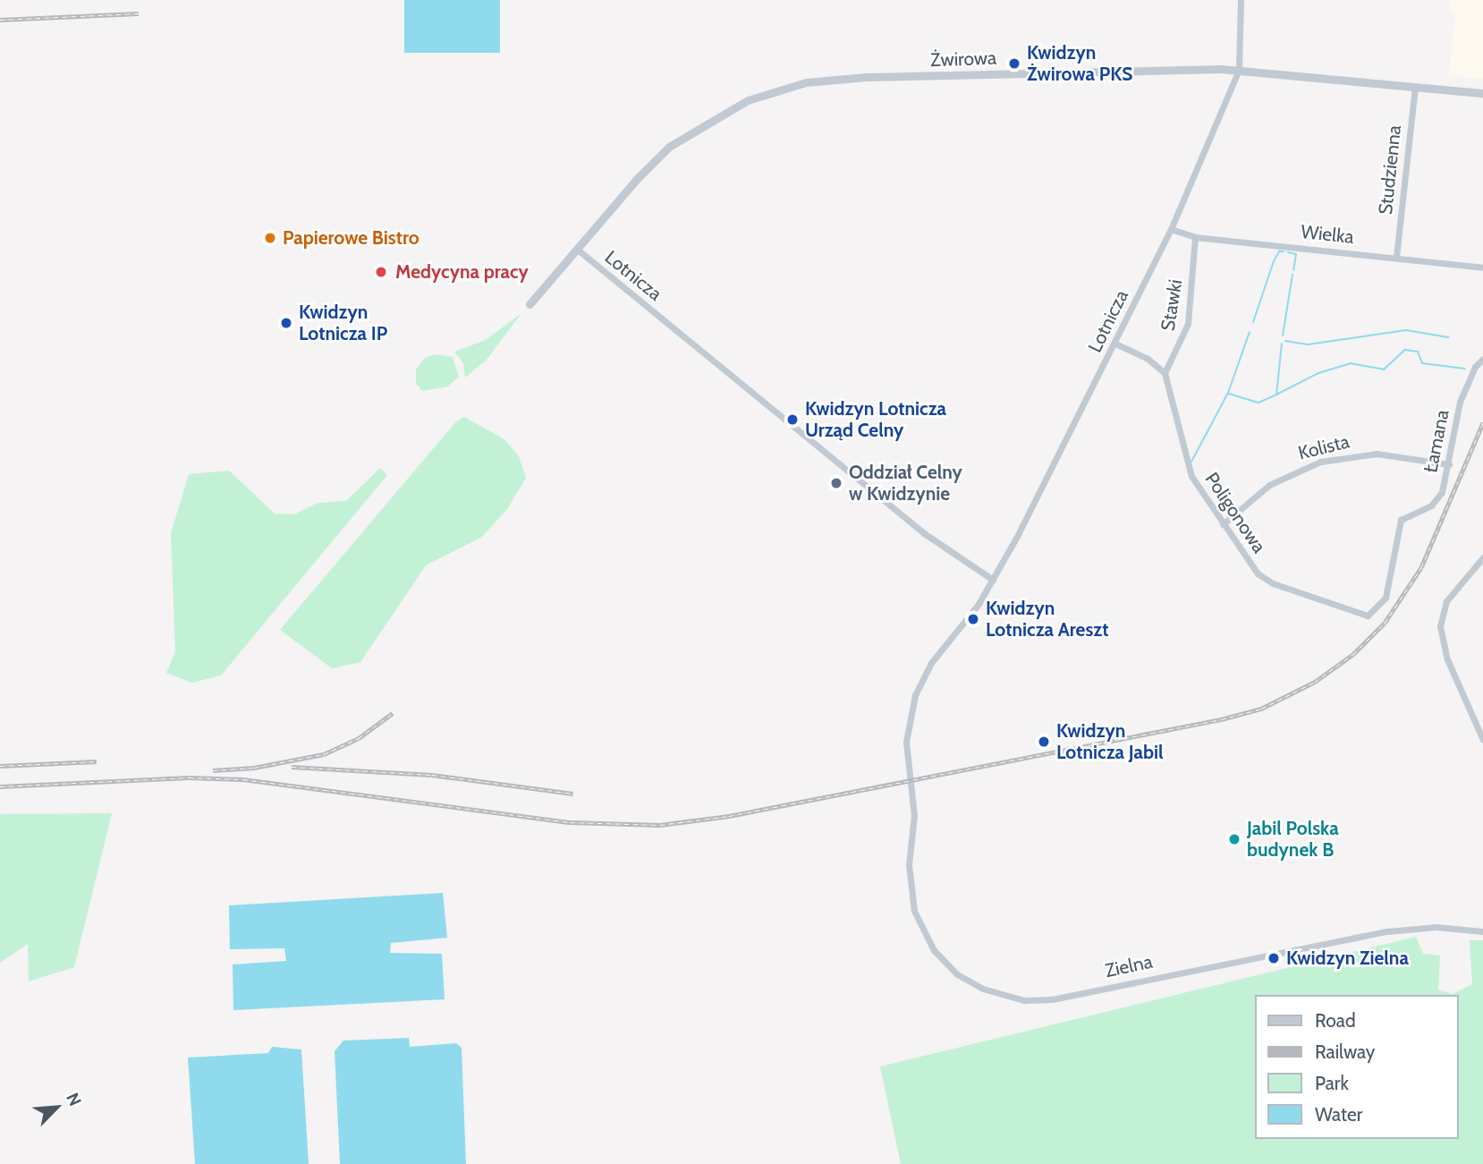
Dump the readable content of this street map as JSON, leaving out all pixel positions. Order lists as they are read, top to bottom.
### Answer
{
  "streets": {
    "street": [
      "Żwirowa",
      "Studzienna",
      "Wielka",
      "Lotnicza",
      "Stawki",
      "Łamana",
      "Kolista",
      "Poligonowa",
      "Zielna"
    ]
  },
  "crossings": [
    ["Żwirowa", "Studzienna"],
    ["Żwirowa", "Lotnicza"],
    ["Studzienna", "Wielka"],
    ["Wielka", "Lotnicza"],
    ["Wielka", "Stawki"],
    ["Lotnicza", "Zielna"],
    ["Stawki", "Poligonowa"],
    ["Łamana", "Kolista"],
    ["Łamana", "Poligonowa"],
    ["Kolista", "Poligonowa"]
  ],
  "places": [
    "Kwidzyn Żwirowa PKS",
    "Papierowe Bistro",
    "Medycyna pracy",
    "Kwidzyn Lotnicza IP",
    "Kwidzyn Lotnicza Urząd Celny",
    "Oddział Celny w Kwidzynie",
    "Kwidzyn Lotnicza Areszt",
    "Kwidzyn Lotnicza Jabil",
    "Jabil Polska budynek B",
    "Kwidzyn Zielna"
  ],
  "legend": [
    "Road",
    "Railway",
    "Park",
    "Water"
  ],
  "north": "top right"
}
